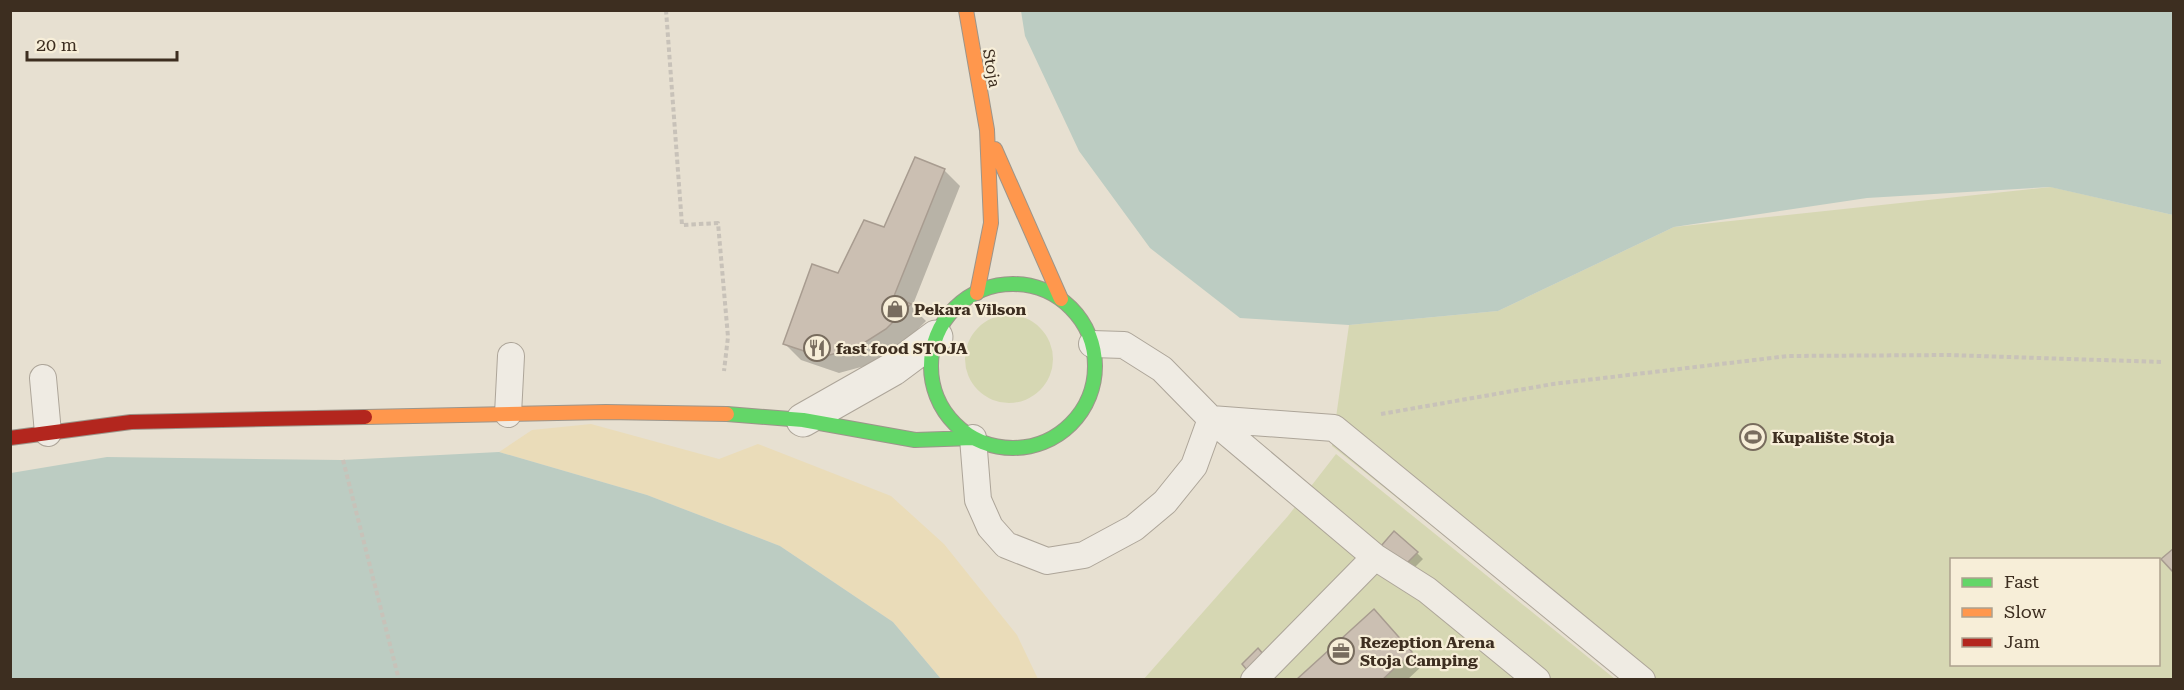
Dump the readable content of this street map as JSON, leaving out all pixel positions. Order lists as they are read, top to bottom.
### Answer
{
  "streets": {
    "main road": ["Stoja"]
  },
  "places": {
    "shop": ["Pekara Vilson"],
    "restaurant": ["fast food STOJA"],
    "sports": ["Kupalište Stoja"],
    "office": ["Rezeption Arena Stoja Camping"]
  },
  "legend": ["Fast", "Slow", "Jam"],
  "scale_bar": "20 m"
}
